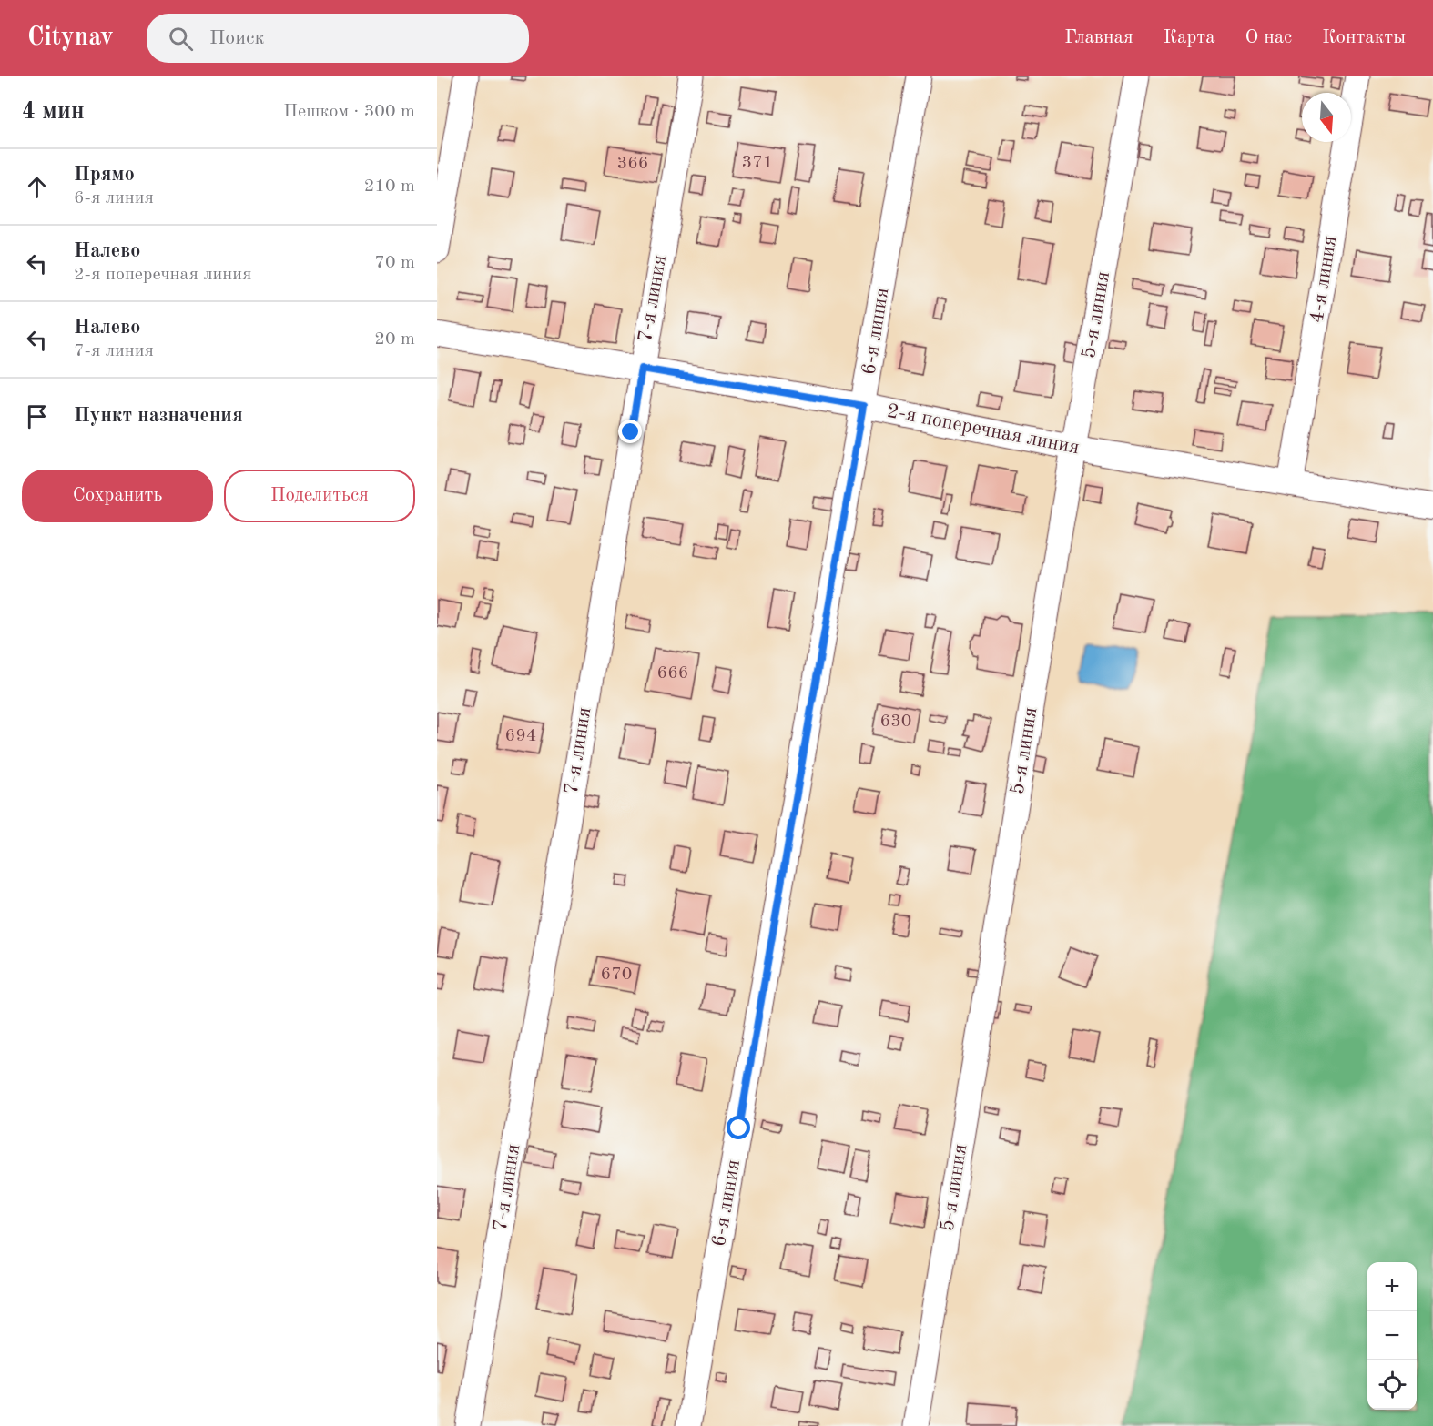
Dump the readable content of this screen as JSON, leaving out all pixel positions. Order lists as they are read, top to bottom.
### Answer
{
  "streets": {
    "street": [
      "4-я линия",
      "7-я линия",
      "5-я линия",
      "6-я линия",
      "2-я поперечная линия"
    ]
  },
  "crossings": [
    ["4-я линия", "2-я поперечная линия"],
    ["7-я линия", "2-я поперечная линия"],
    ["5-я линия", "2-я поперечная линия"],
    ["6-я линия", "2-я поперечная линия"]
  ],
  "house_numbers": [
    "371",
    "366",
    "666",
    "630",
    "694",
    "670"
  ],
  "north": "bottom",
  "page": {
    "header": "Citynav",
    "search": "Поиск",
    "nav": [
      "Главная",
      "Карта",
      "О нас",
      "Контакты"
    ],
    "heading": ["4 мин", "Пешком · 300 m"],
    "list": [
      ["Прямо", "6-я линия", "210 m"],
      ["Налево", "2-я поперечная линия", "70 m"],
      ["Налево", "7-я линия", "20 m"],
      "Пункт назначения"
    ],
    "buttons": ["Сохранить", "Поделиться"],
    "map_buttons": ["+", "−"]
  }
}
